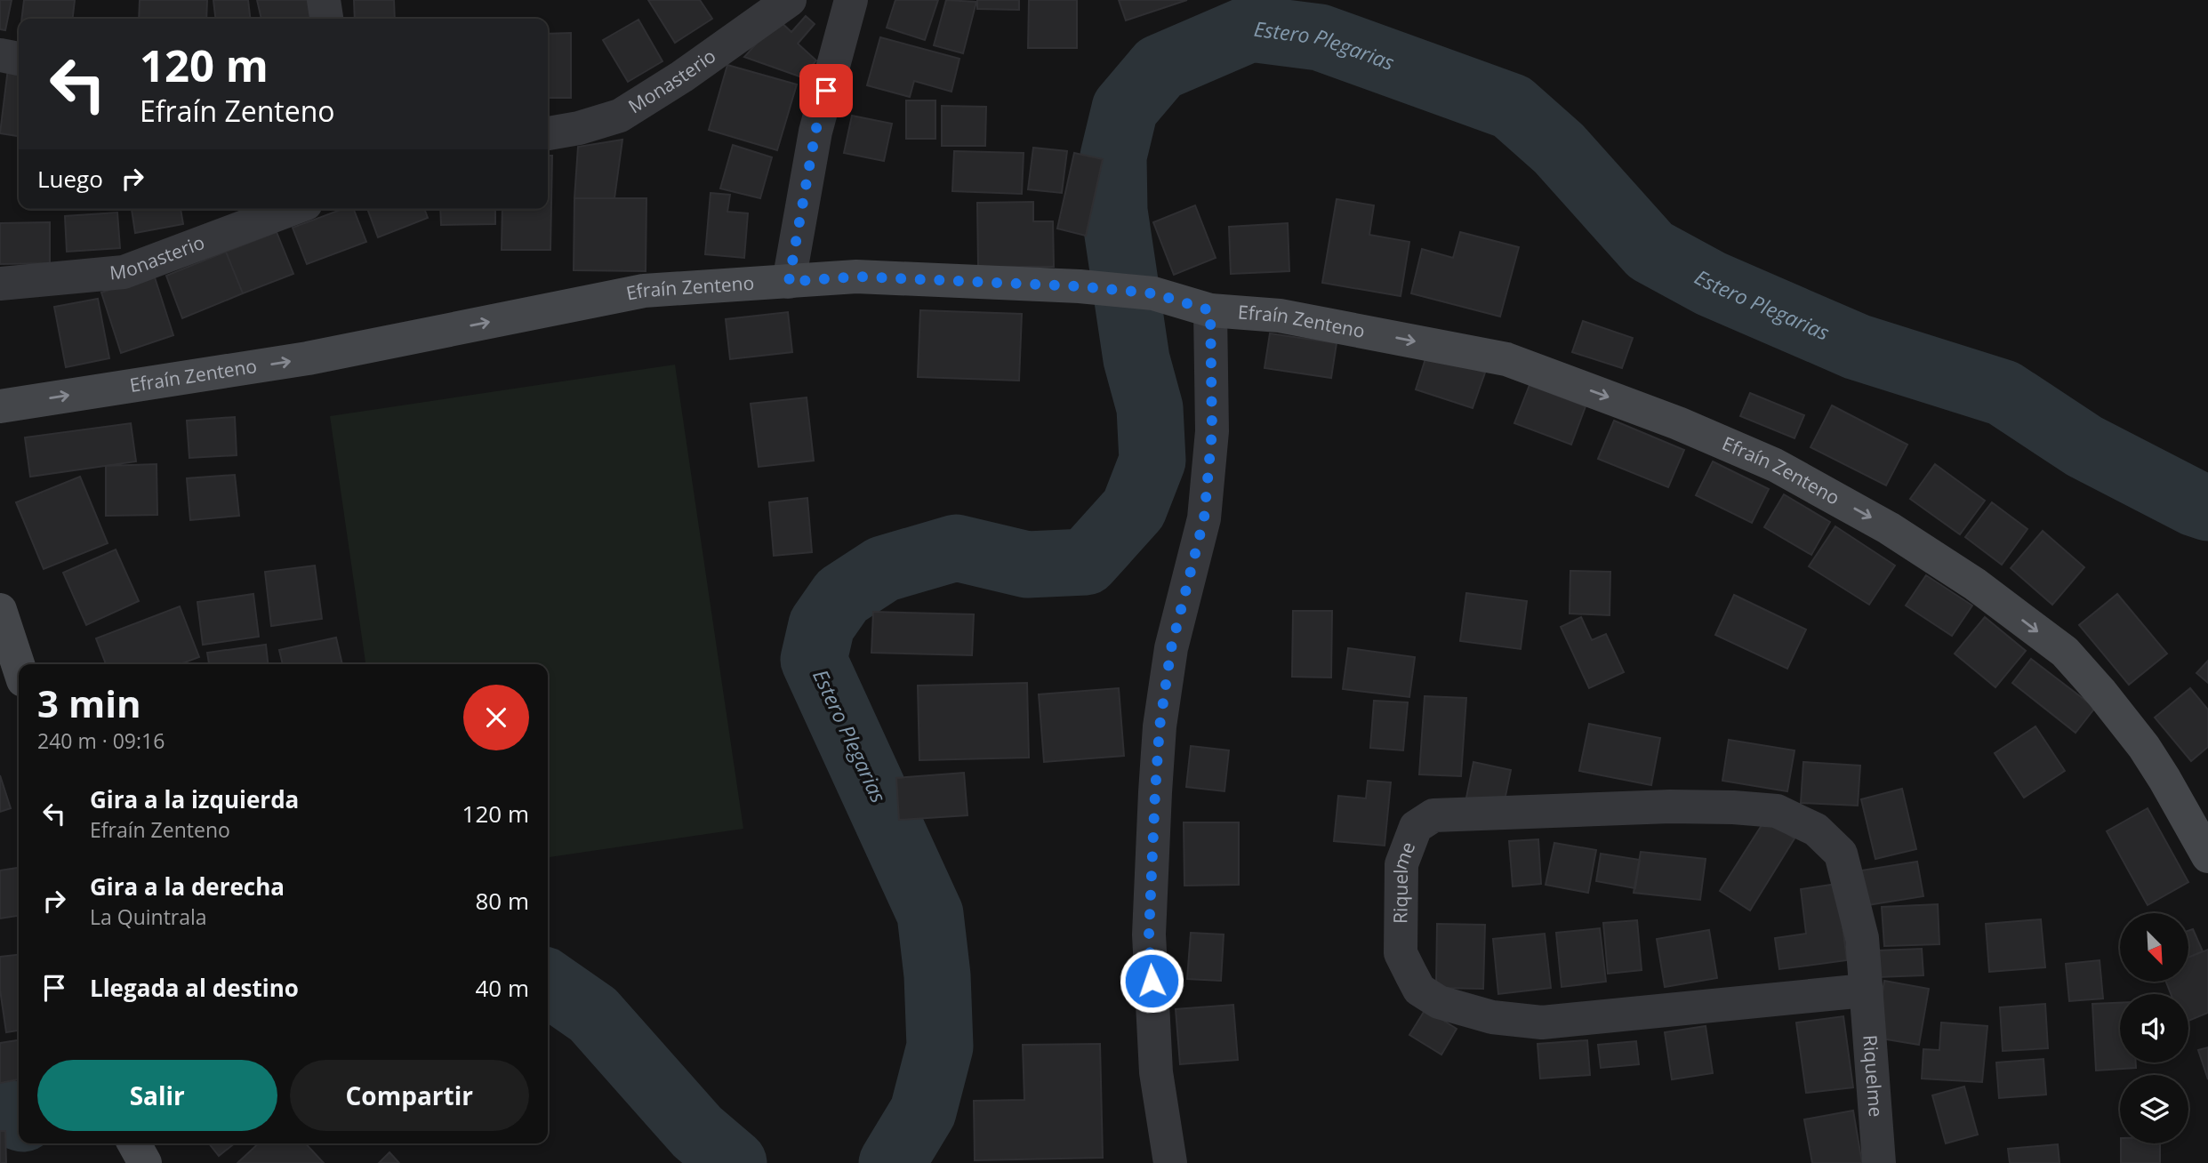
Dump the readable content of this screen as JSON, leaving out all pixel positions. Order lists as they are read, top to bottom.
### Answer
{
  "streets": {
    "street": ["Monasterio", "Efraín Zenteno", "Riquelme"]
  },
  "one_way": ["Efraín Zenteno"],
  "water": ["Estero Plegarias"],
  "north": "bottom right",
  "page": {
    "turn": ["120 m", "Efraín Zenteno"],
    "then": "Luego",
    "heading": ["3 min", "240 m · 09:16"],
    "list": [
      {
        "name": "Gira a la izquierda",
        "note": "Efraín Zenteno",
        "value": "120 m"
      },
      {
        "name": "Gira a la derecha",
        "note": "La Quintrala",
        "value": "80 m"
      },
      {
        "name": "Llegada al destino",
        "value": "40 m"
      }
    ],
    "buttons": ["Salir", "Compartir"]
  }
}
